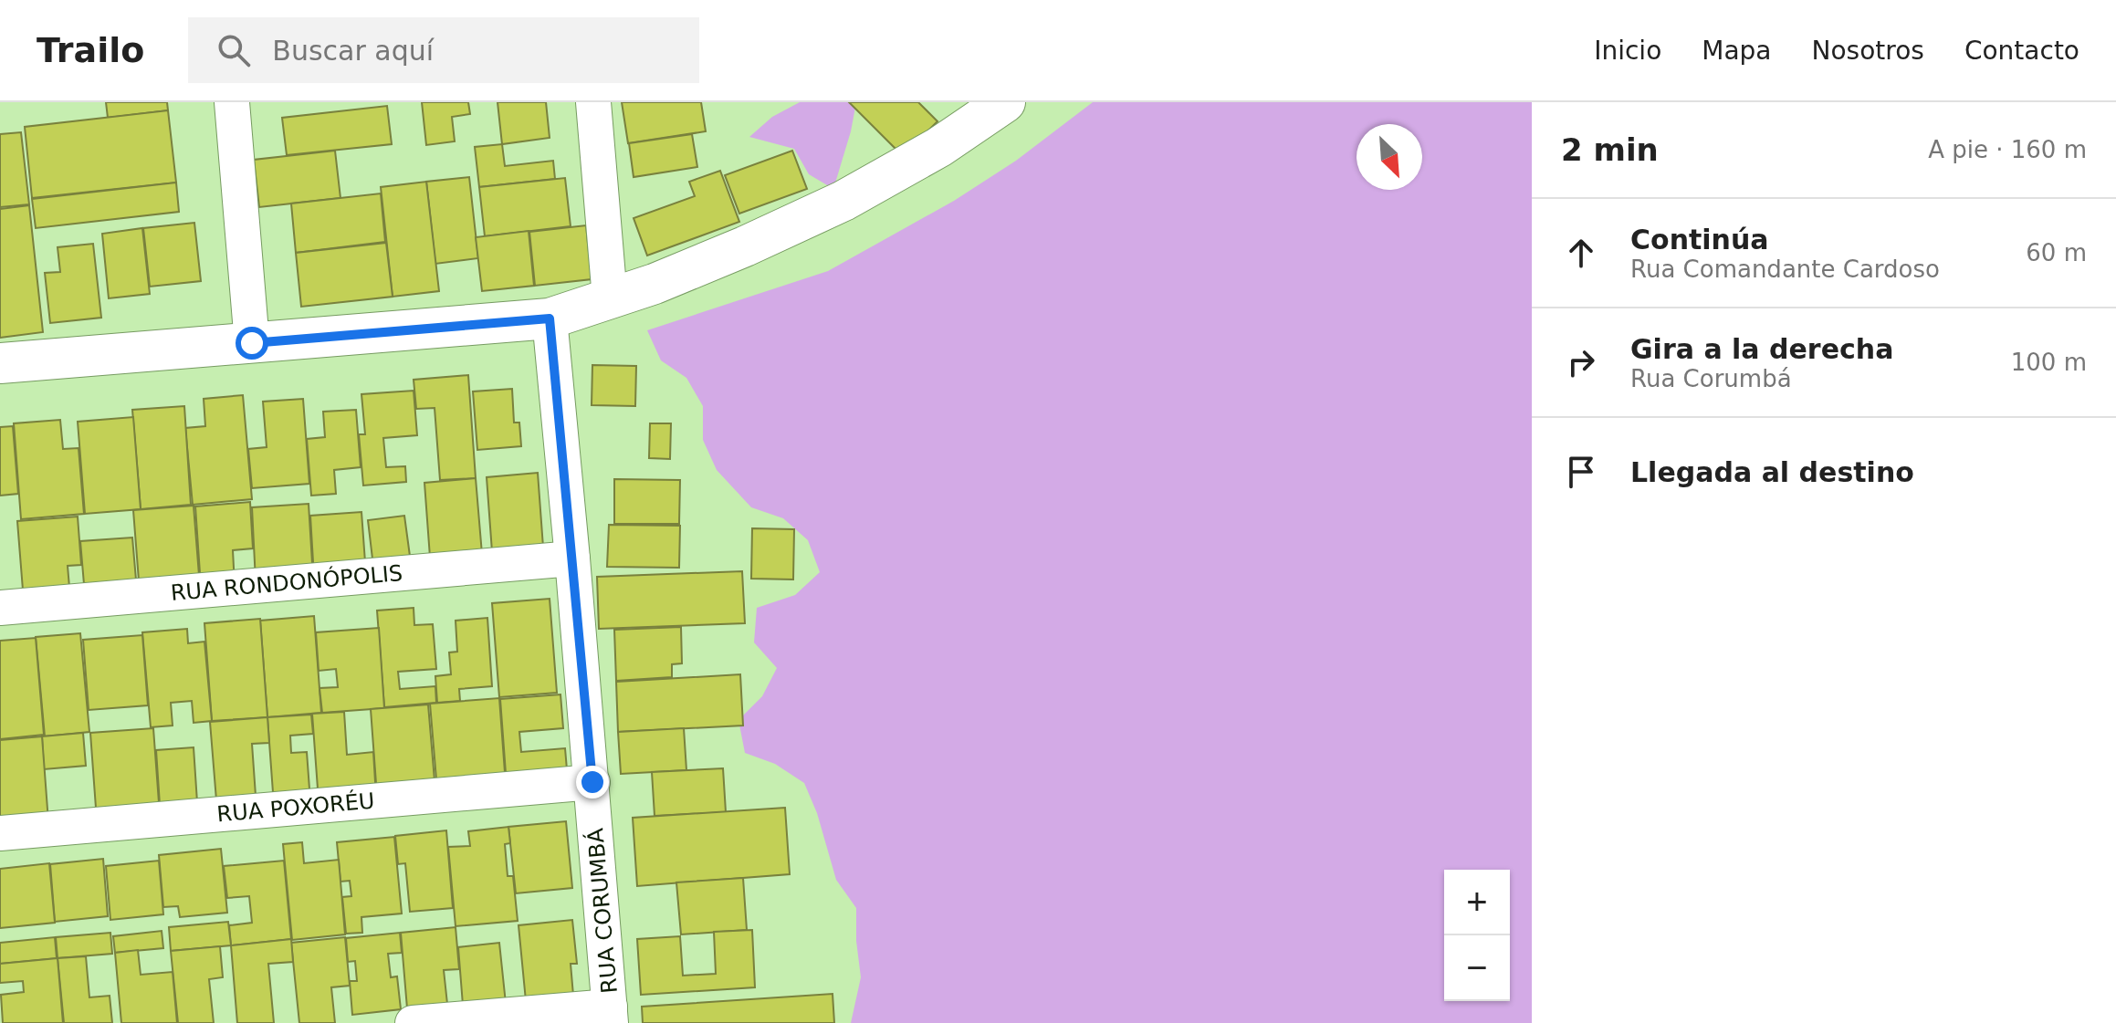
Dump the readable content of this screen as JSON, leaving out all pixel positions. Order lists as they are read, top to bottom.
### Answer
{
  "streets": {
    "street": ["RUA RONDONÓPOLIS", "RUA POXORÉU", "RUA CORUMBÁ"]
  },
  "crossings": [
    ["RUA RONDONÓPOLIS", "RUA CORUMBÁ"],
    ["RUA POXORÉU", "RUA CORUMBÁ"]
  ],
  "north": "bottom right",
  "page": {
    "header": "Trailo",
    "search": "Buscar aquí",
    "nav": [
      "Inicio",
      "Mapa",
      "Nosotros",
      "Contacto"
    ],
    "heading": ["2 min", "A pie · 160 m"],
    "list": [
      ["Continúa", "Rua Comandante Cardoso", "60 m"],
      ["Gira a la derecha", "Rua Corumbá", "100 m"],
      "Llegada al destino"
    ],
    "map_buttons": ["+", "−"]
  }
}
